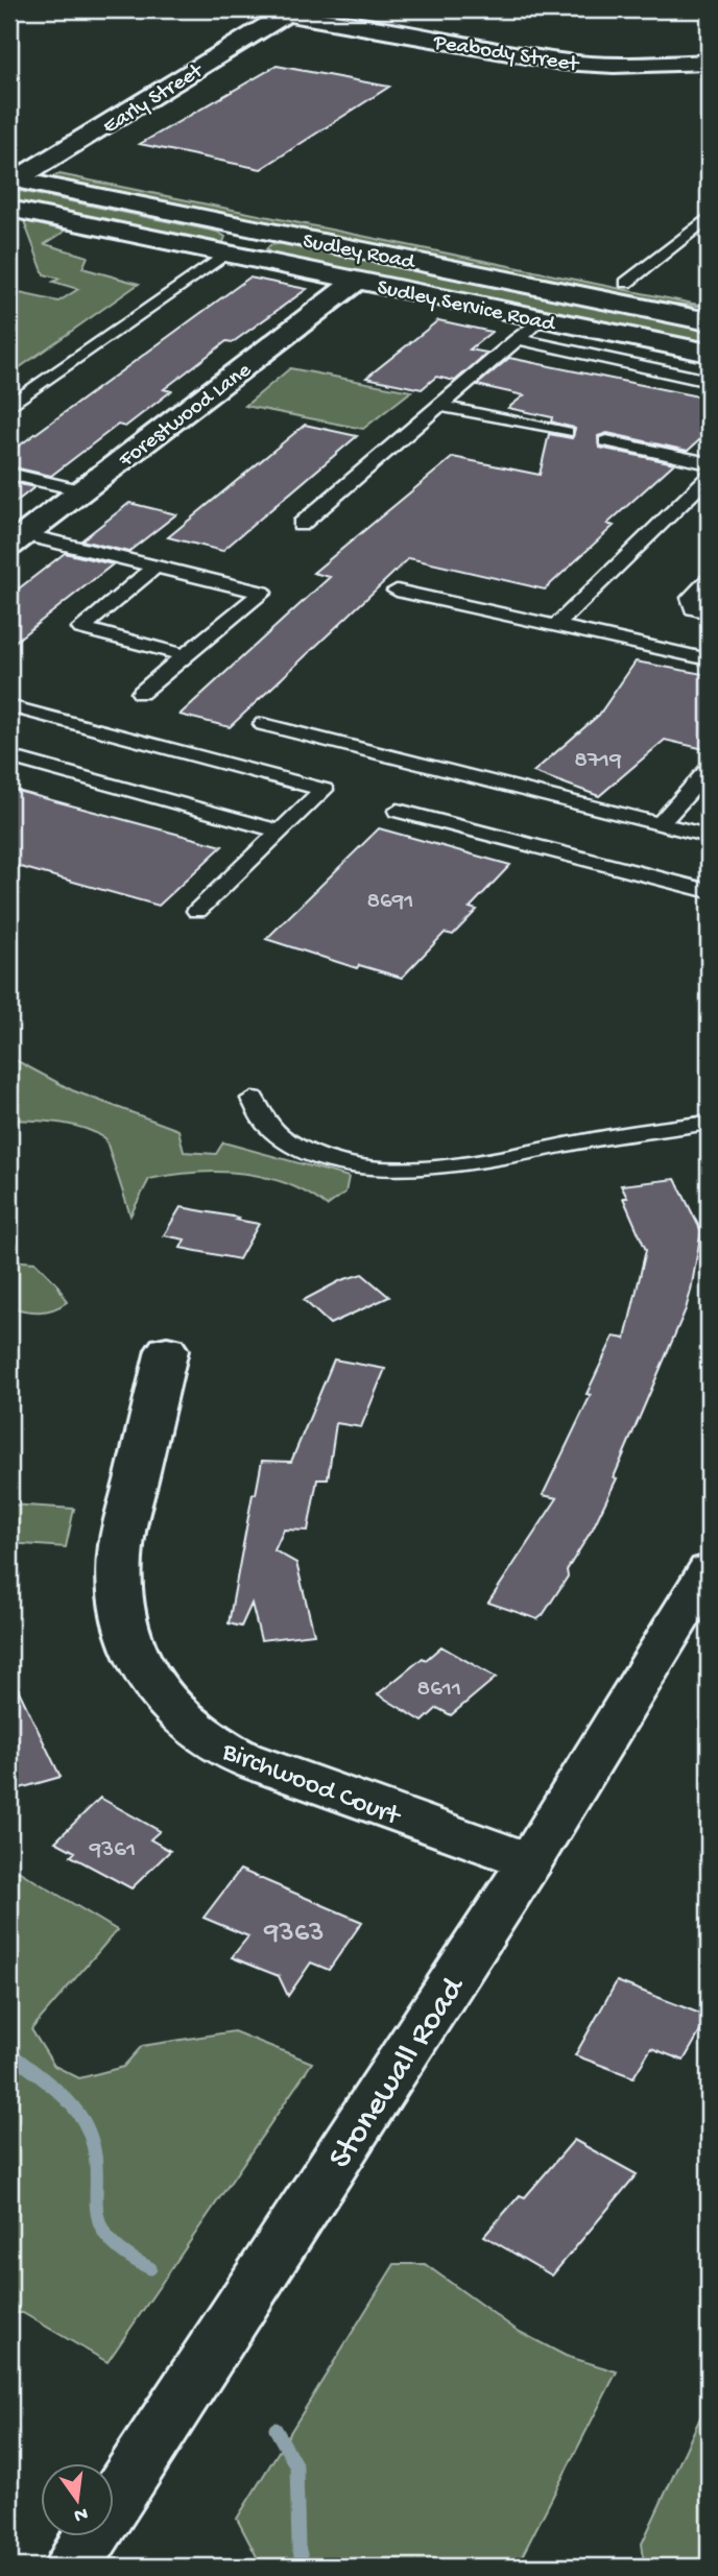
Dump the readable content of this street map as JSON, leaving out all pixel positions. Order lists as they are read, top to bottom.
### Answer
{
  "streets": {
    "street": [
      "Peabody Street",
      "Early Street",
      "Sudley Road",
      "Sudley Service Road",
      "Forestwood Lane",
      "Birchwood Court",
      "Stonewall Road"
    ]
  },
  "crossings": [
    ["Peabody Street", "Early Street"],
    ["Early Street", "Sudley Road"],
    ["Sudley Service Road", "Forestwood Lane"],
    ["Birchwood Court", "Stonewall Road"]
  ],
  "house_numbers": [
    "8719",
    "8691",
    "8611",
    "9361",
    "9363"
  ],
  "north": "bottom"
}
